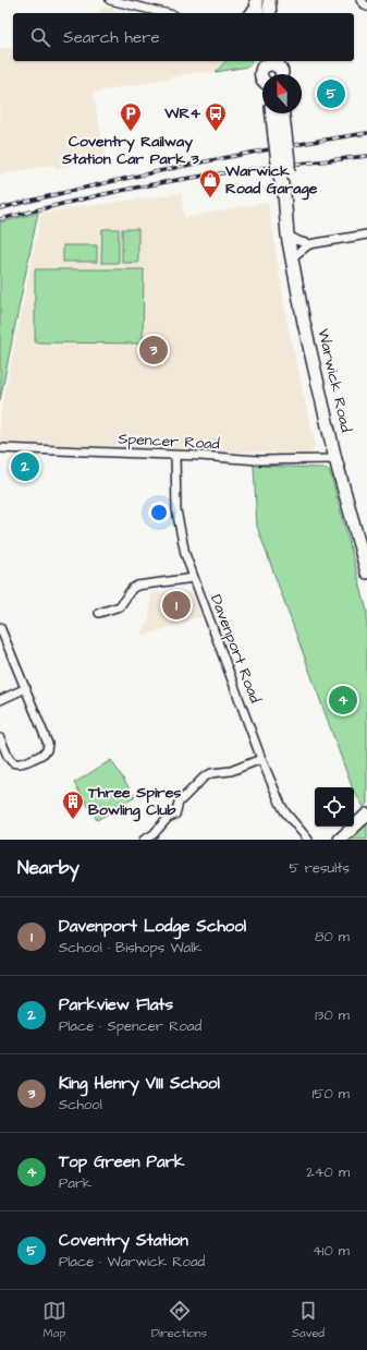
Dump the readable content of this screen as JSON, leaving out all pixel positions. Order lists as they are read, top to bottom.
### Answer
{
  "streets": {
    "main road": ["Warwick Road"],
    "street": ["Spencer Road", "Davenport Road"]
  },
  "crossings": [
    ["Warwick Road", "Spencer Road"],
    ["Spencer Road", "Davenport Road"]
  ],
  "places": {
    "parking": ["Coventry Railway Station Car Park 3"],
    "bus stop": ["WR4"],
    "shop": ["Warwick Road Garage"],
    "building": ["Three Spires Bowling Club"]
  },
  "north": "top",
  "page": {
    "search": "Search here",
    "pins": [
      "5",
      "3",
      "2",
      "1",
      "4"
    ],
    "heading": ["Nearby", "5 results"],
    "list": [
      {
        "mark": "1",
        "name": "Davenport Lodge School",
        "note": "School · Bishops Walk",
        "value": "80 m"
      },
      {
        "mark": "2",
        "name": "Parkview Flats",
        "note": "Place · Spencer Road",
        "value": "130 m"
      },
      {
        "mark": "3",
        "name": "King Henry VIII School",
        "note": "School",
        "value": "150 m"
      },
      {
        "mark": "4",
        "name": "Top Green Park",
        "note": "Park",
        "value": "240 m"
      },
      {
        "mark": "5",
        "name": "Coventry Station",
        "note": "Place · Warwick Road",
        "value": "410 m"
      }
    ],
    "nav": ["Map", "Directions", "Saved"]
  }
}
